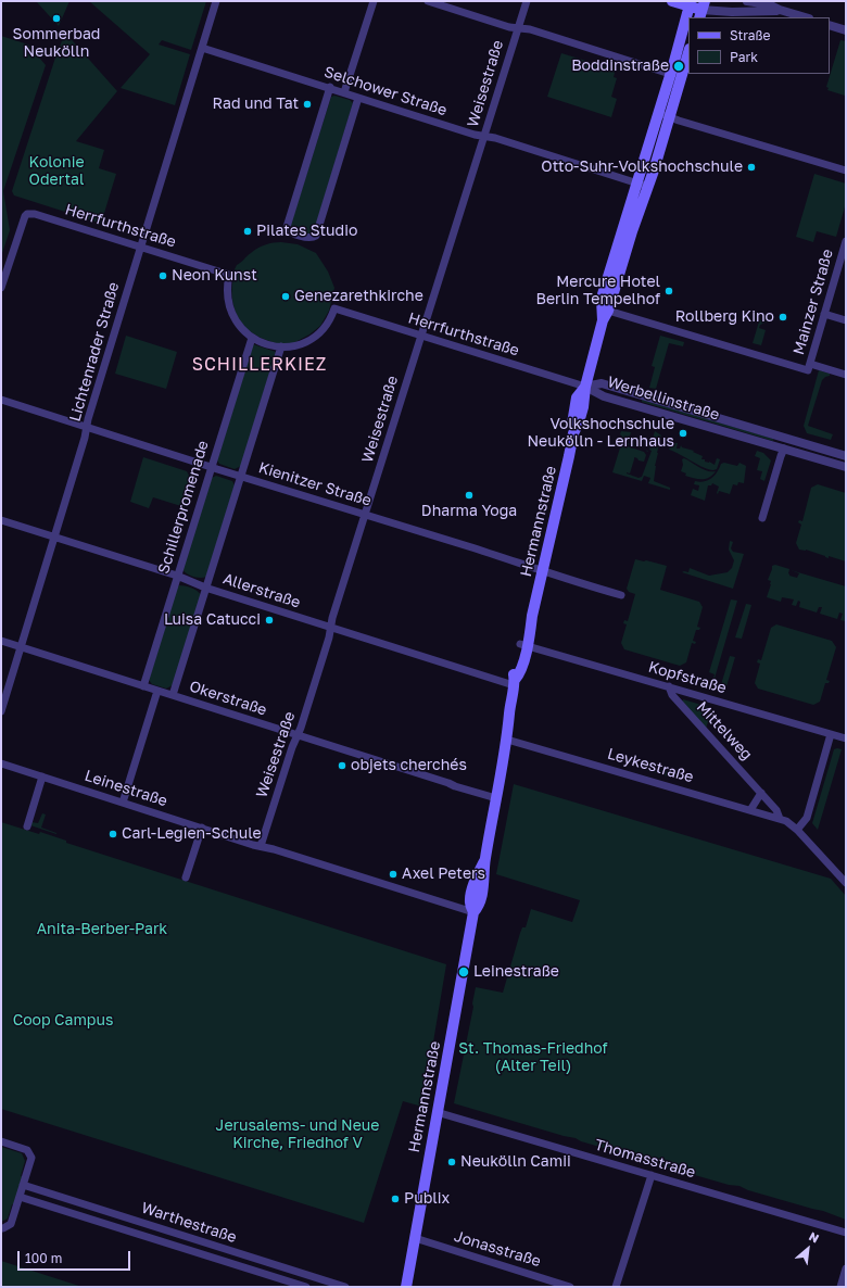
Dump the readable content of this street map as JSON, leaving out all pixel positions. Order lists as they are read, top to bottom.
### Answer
{
  "streets": {
    "main road": ["Hermannstraße"],
    "street": [
      "Weisestraße",
      "Selchower Straße",
      "Herrfurthstraße",
      "Mainzer Straße",
      "Lichtenrader Straße",
      "Werbellinstraße",
      "Kienitzer Straße",
      "Schillerpromenade",
      "Allerstraße",
      "Kopfstraße",
      "Okerstraße",
      "Mittelweg",
      "Leykestraße",
      "Leinestraße",
      "Thomasstraße",
      "Warthestraße",
      "Jonasstraße"
    ]
  },
  "crossings": [
    ["Weisestraße", "Selchower Straße"],
    ["Weisestraße", "Herrfurthstraße"],
    ["Weisestraße", "Kienitzer Straße"],
    ["Weisestraße", "Allerstraße"],
    ["Weisestraße", "Okerstraße"],
    ["Weisestraße", "Leinestraße"],
    ["Selchower Straße", "Lichtenrader Straße"],
    ["Selchower Straße", "Hermannstraße"],
    ["Herrfurthstraße", "Lichtenrader Straße"],
    ["Herrfurthstraße", "Werbellinstraße"],
    ["Herrfurthstraße", "Schillerpromenade"],
    ["Herrfurthstraße", "Hermannstraße"],
    ["Lichtenrader Straße", "Kienitzer Straße"],
    ["Lichtenrader Straße", "Allerstraße"],
    ["Lichtenrader Straße", "Okerstraße"],
    ["Werbellinstraße", "Hermannstraße"],
    ["Kienitzer Straße", "Schillerpromenade"],
    ["Kienitzer Straße", "Hermannstraße"],
    ["Schillerpromenade", "Allerstraße"],
    ["Schillerpromenade", "Okerstraße"],
    ["Hermannstraße", "Allerstraße"],
    ["Hermannstraße", "Kopfstraße"],
    ["Hermannstraße", "Okerstraße"],
    ["Hermannstraße", "Leykestraße"],
    ["Hermannstraße", "Leinestraße"],
    ["Hermannstraße", "Thomasstraße"],
    ["Hermannstraße", "Jonasstraße"],
    ["Kopfstraße", "Mittelweg"],
    ["Mittelweg", "Leykestraße"]
  ],
  "districts": ["SCHILLERKIEZ"],
  "parks": [
    "Kolonie Odertal",
    "Anita-Berber-Park",
    "Coop Campus",
    "St. Thomas-Friedhof (Alter Teil)",
    "Jerusalems- und Neue Kirche, Friedhof V"
  ],
  "places": [
    "Sommerbad Neukölln",
    "Boddinstraße",
    "Rad und Tat",
    "Otto-Suhr-Volkshochschule",
    "Pilates Studio",
    "Neon Kunst",
    "Mercure Hotel Berlin Tempelhof",
    "Genezarethkirche",
    "Rollberg Kino",
    "Volkshochschule Neukölln - Lernhaus",
    "Dharma Yoga",
    "Luisa Catucci",
    "objets cherchés",
    "Carl-Legien-Schule",
    "Axel Peters",
    "Leinestraße",
    "Neukölln Camii",
    "Publix"
  ],
  "legend": ["Straße", "Park"],
  "scale_bar": "100 m",
  "north": "top right"
}
